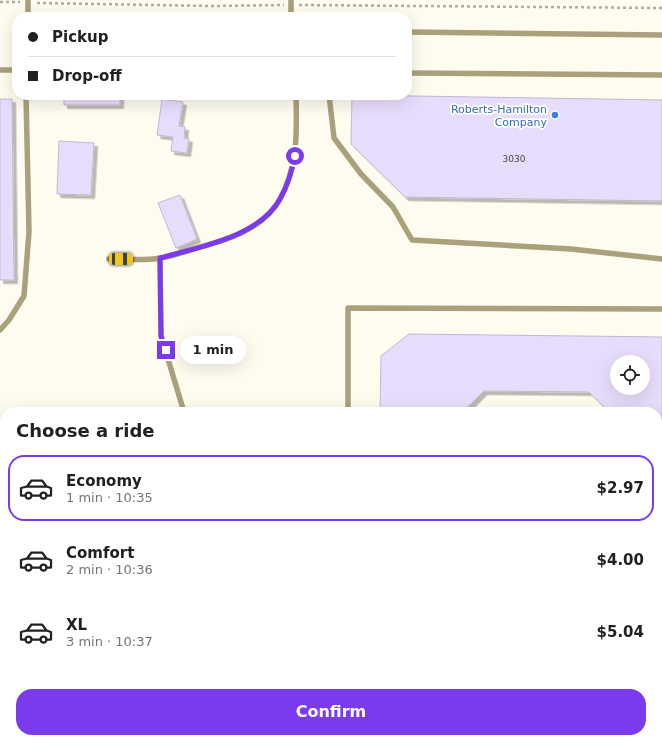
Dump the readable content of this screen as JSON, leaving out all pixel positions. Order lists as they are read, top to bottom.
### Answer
{
  "places": ["Roberts-Hamilton Company"],
  "house_numbers": ["3030"],
  "page": {
    "banner": ["Pickup", "Drop-off"],
    "bubble": "1 min",
    "heading": "Choose a ride",
    "list": [
      {
        "name": "Economy",
        "note": "1 min · 10:35",
        "value": "$2.97"
      },
      {
        "name": "Comfort",
        "note": "2 min · 10:36",
        "value": "$4.00"
      },
      {
        "name": "XL",
        "note": "3 min · 10:37",
        "value": "$5.04"
      }
    ],
    "buttons": "Confirm"
  }
}
